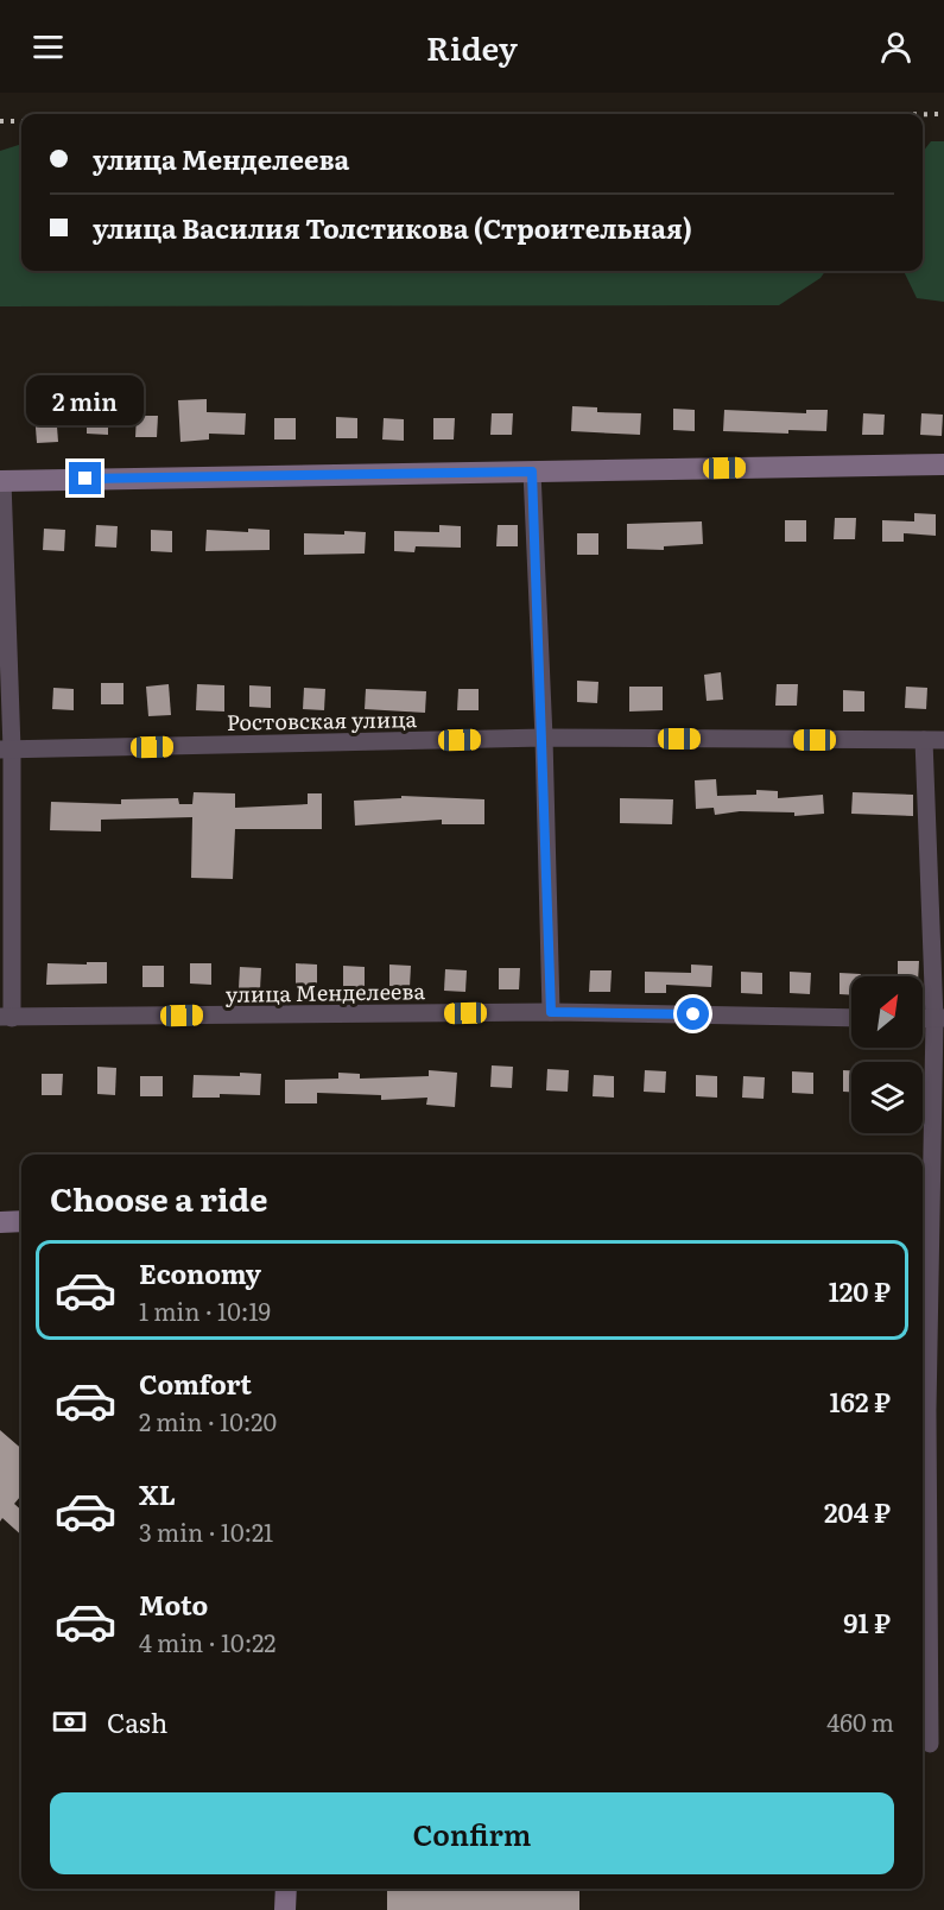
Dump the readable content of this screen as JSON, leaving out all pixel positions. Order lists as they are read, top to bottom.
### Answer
{
  "streets": {
    "street": ["Ростовская улица", "улица Менделеева"]
  },
  "north": "top right",
  "page": {
    "header": "Ridey",
    "banner": ["улица Менделеева", "улица Василия Толстикова (Строительная)"],
    "bubble": "2 min",
    "heading": "Choose a ride",
    "list": [
      {
        "name": "Economy",
        "note": "1 min · 10:19",
        "value": "120 ₽"
      },
      {
        "name": "Comfort",
        "note": "2 min · 10:20",
        "value": "162 ₽"
      },
      {
        "name": "XL",
        "note": "3 min · 10:21",
        "value": "204 ₽"
      },
      {
        "name": "Moto",
        "note": "4 min · 10:22",
        "value": "91 ₽"
      }
    ],
    "pay": ["Cash", "460 m"],
    "buttons": "Confirm"
  }
}
